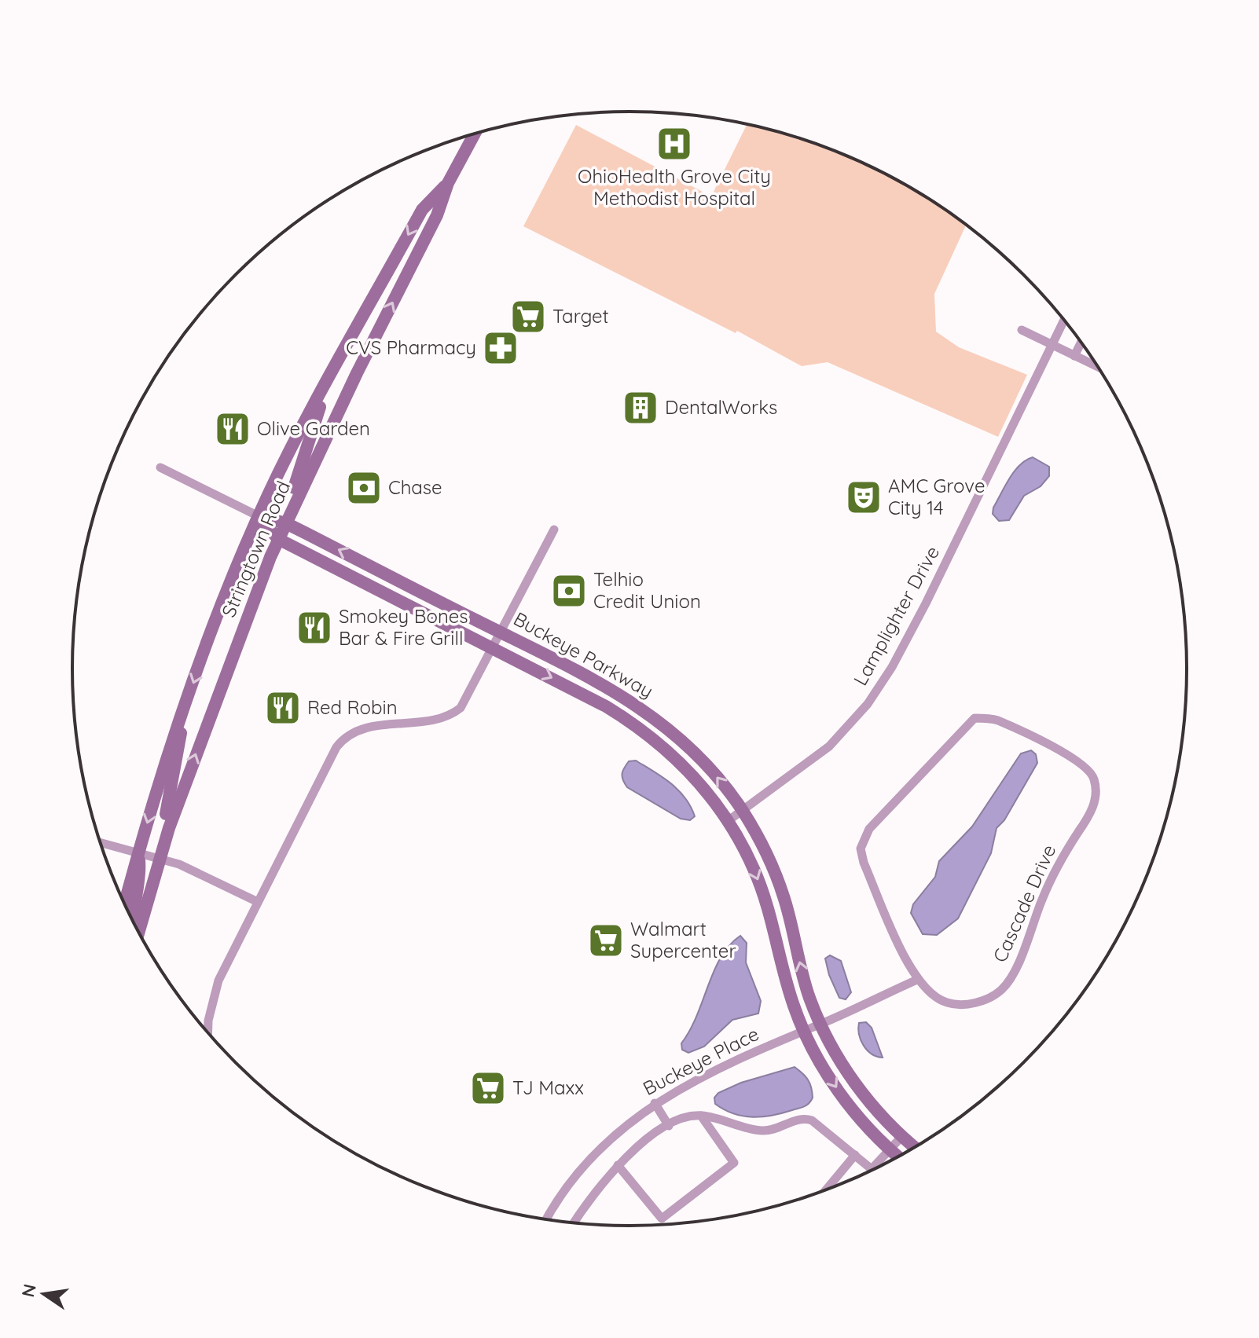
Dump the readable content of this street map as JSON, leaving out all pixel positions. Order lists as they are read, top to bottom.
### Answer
{
  "streets": {
    "main road": ["Stringtown Road", "Buckeye Parkway"],
    "street": ["Lamplighter Drive", "Cascade Drive", "Buckeye Place"]
  },
  "crossings": [
    ["Stringtown Road", "Buckeye Parkway"],
    ["Lamplighter Drive", "Buckeye Parkway"],
    ["Buckeye Parkway", "Buckeye Place"],
    ["Cascade Drive", "Buckeye Place"]
  ],
  "places": {
    "hospital": ["OhioHealth Grove City Methodist Hospital"],
    "supermarket": ["Target", "Walmart Supercenter", "TJ Maxx"],
    "pharmacy": ["CVS Pharmacy"],
    "building": ["DentalWorks"],
    "restaurant": ["Olive Garden", "Smokey Bones Bar & Fire Grill", "Red Robin"],
    "bank": ["Chase", "Telhio Credit Union"],
    "theatre": ["AMC Grove City 14"]
  },
  "north": "left"
}
